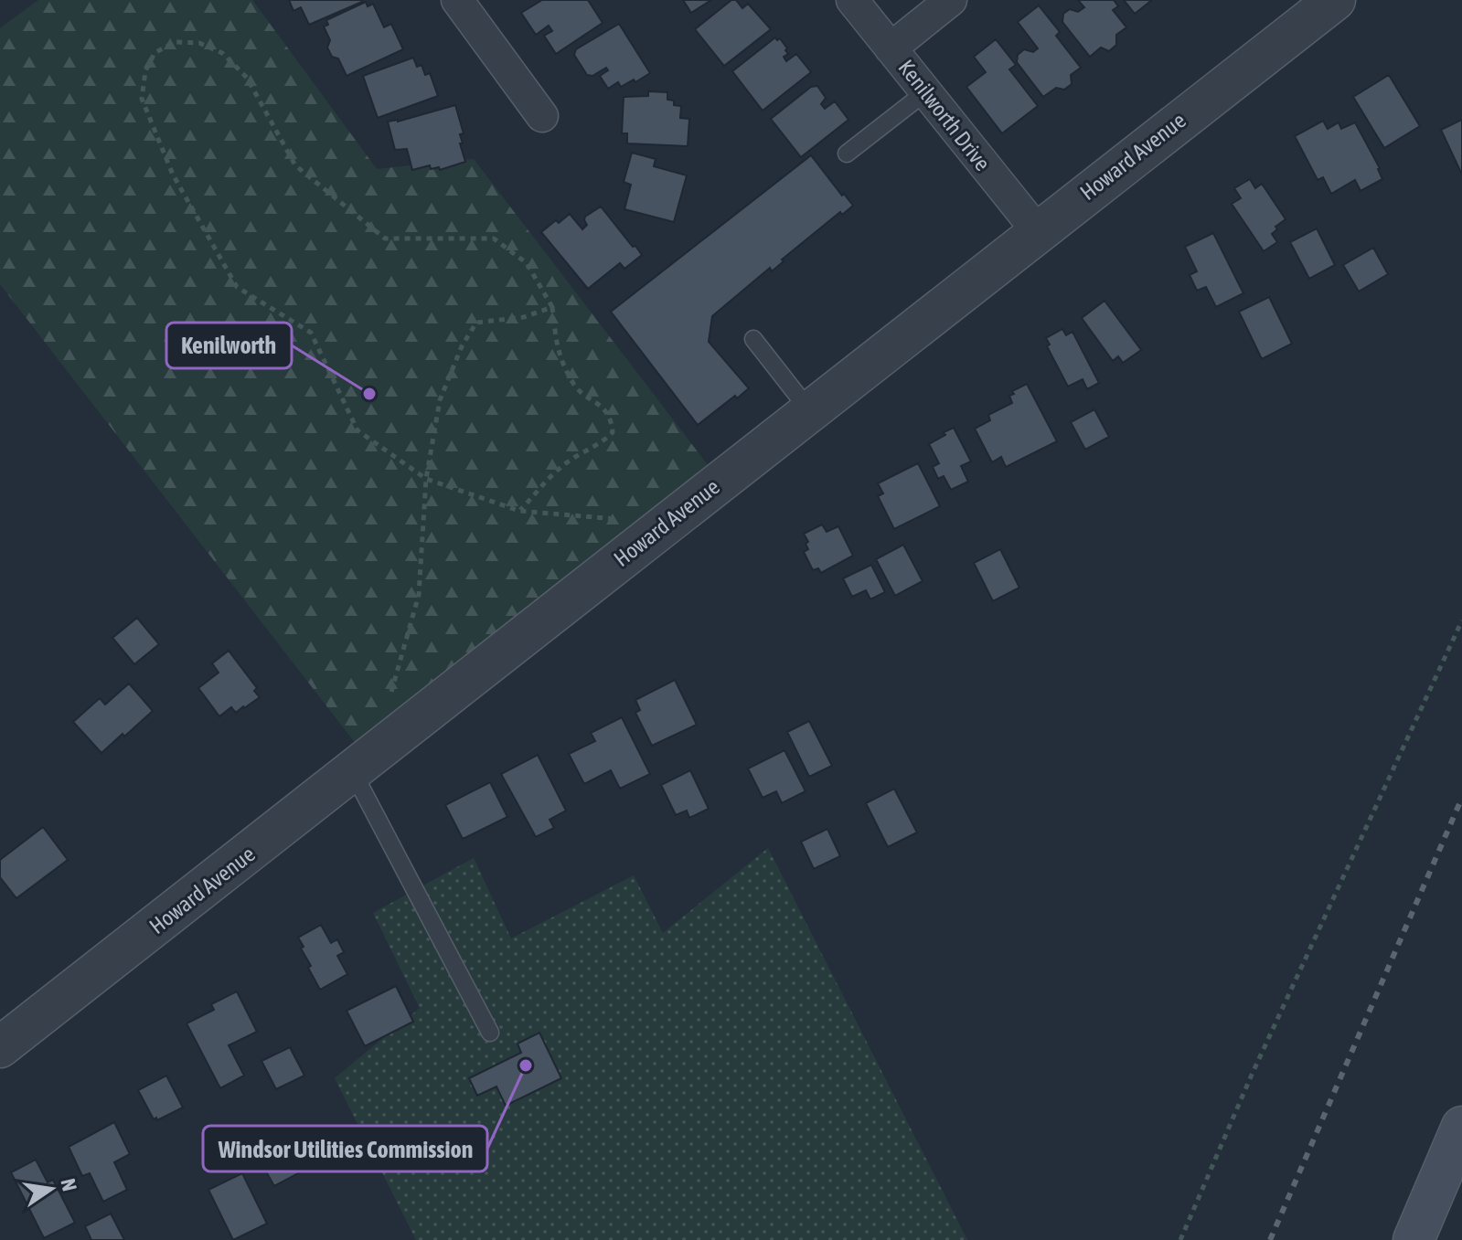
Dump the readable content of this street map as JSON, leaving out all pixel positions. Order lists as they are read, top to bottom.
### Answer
{
  "streets": {
    "street": ["Kenilworth Drive", "Howard Avenue"]
  },
  "crossings": [
    ["Kenilworth Drive", "Howard Avenue"]
  ],
  "places": ["Kenilworth", "Windsor Utilities Commission"],
  "north": "right"
}
